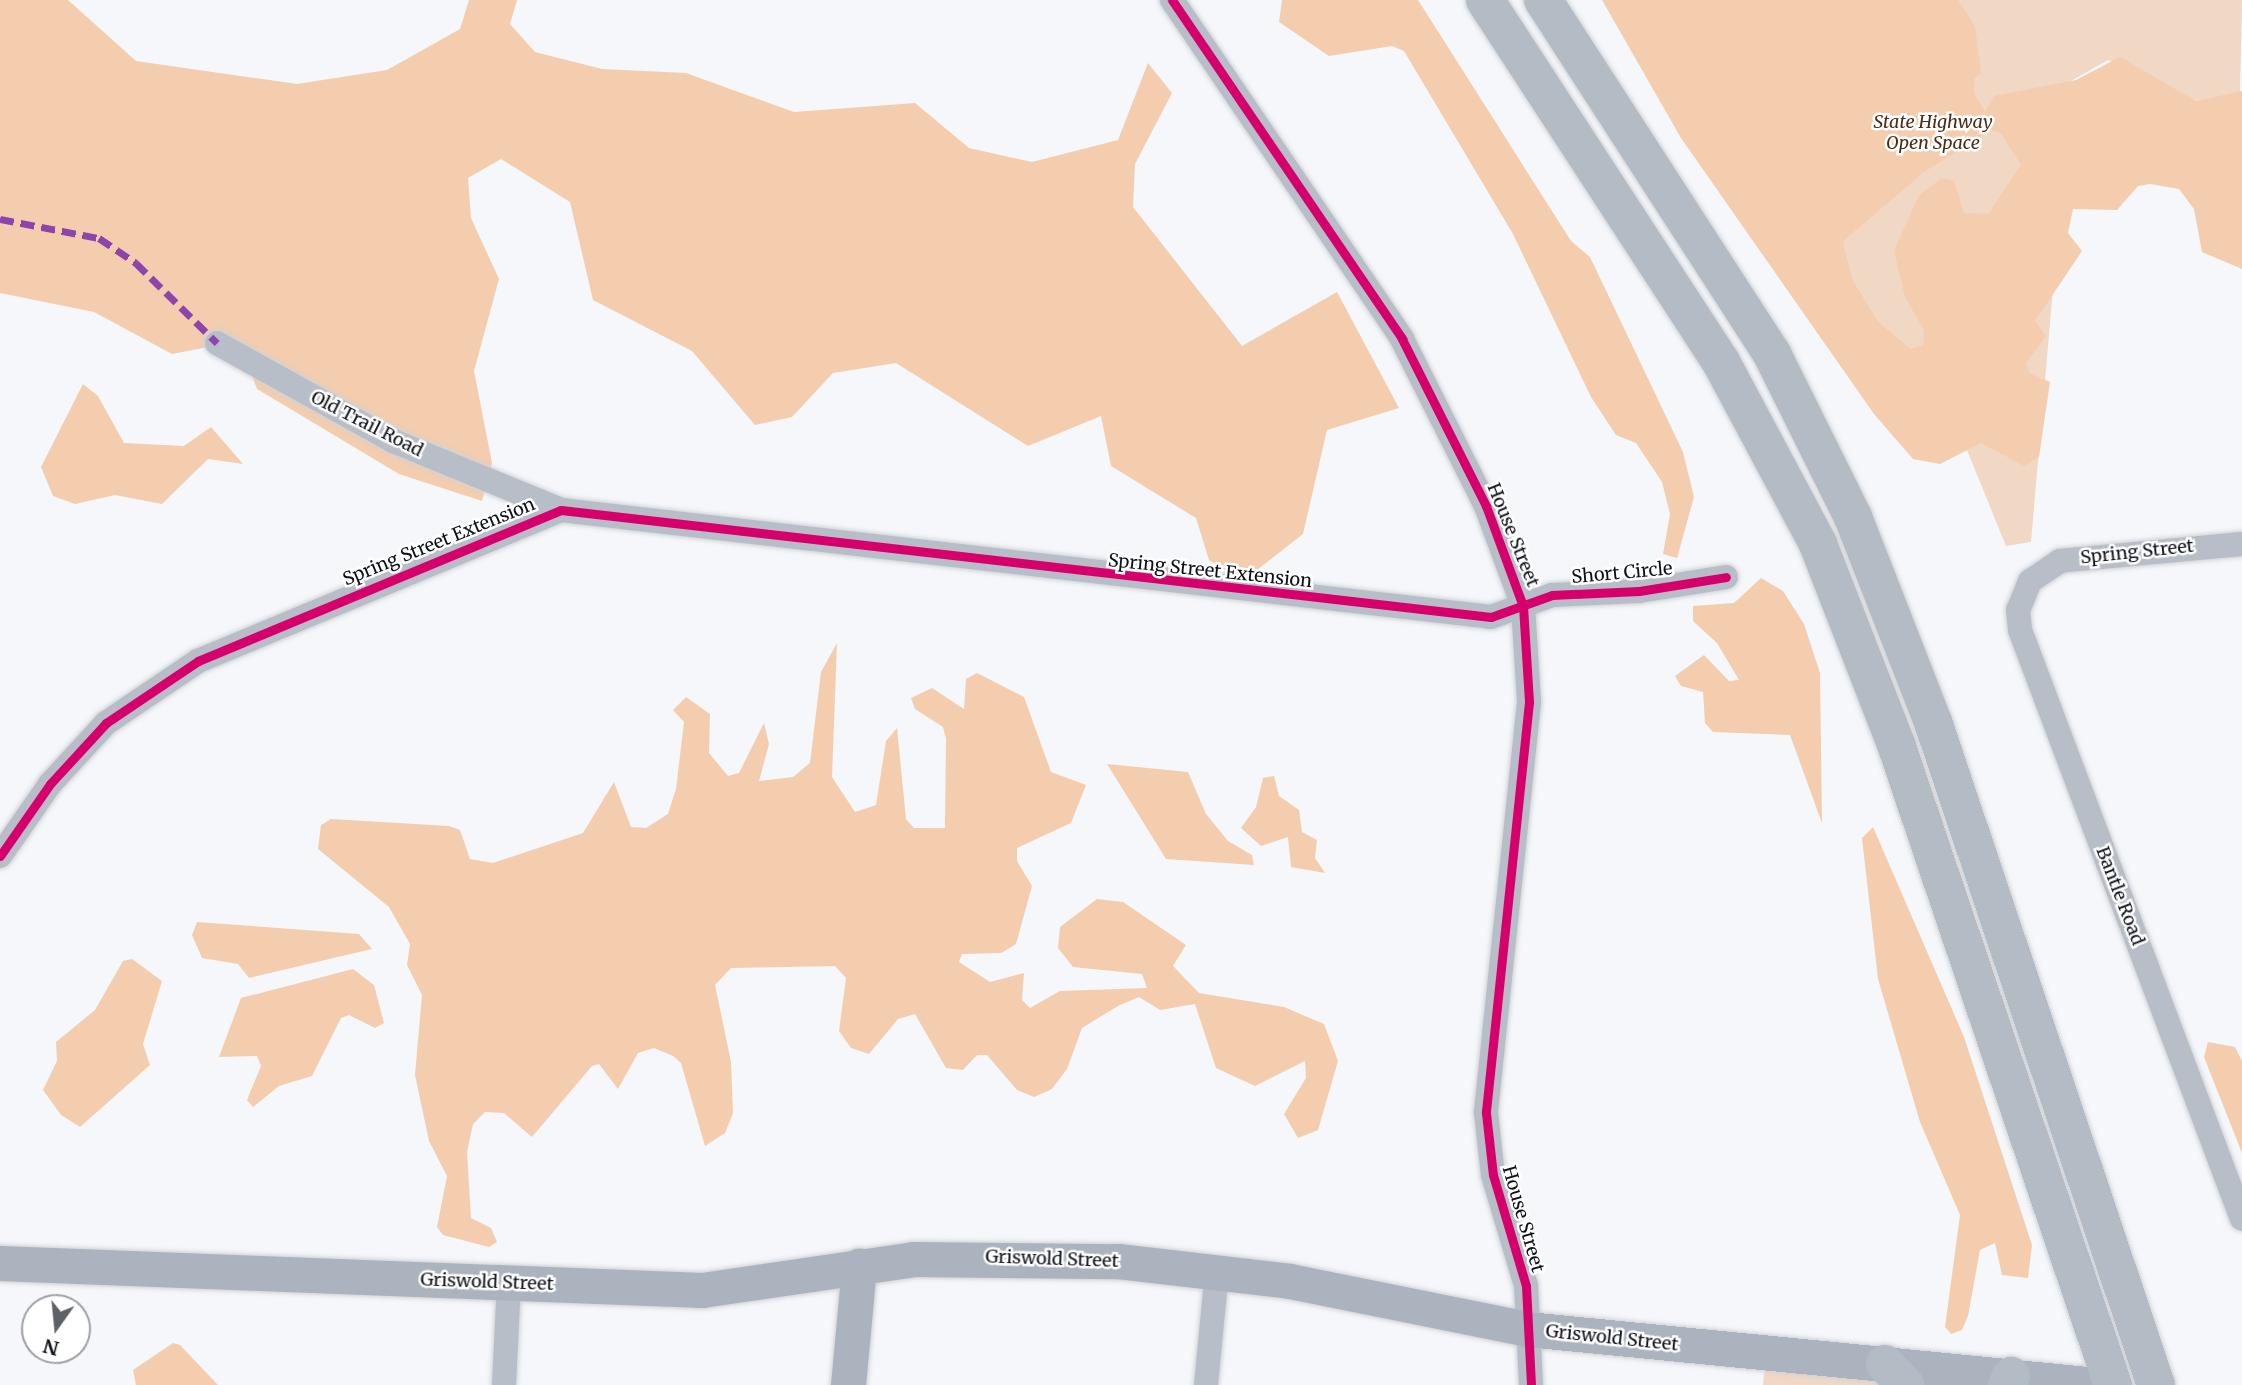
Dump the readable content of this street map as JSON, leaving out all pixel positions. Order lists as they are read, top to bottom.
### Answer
{
  "streets": {
    "main road": ["Griswold Street"],
    "street": [
      "Old Trail Road",
      "House Street",
      "Spring Street Extension",
      "Spring Street",
      "Short Circle",
      "Bantle Road"
    ]
  },
  "crossings": [
    ["Old Trail Road", "Spring Street Extension"],
    ["House Street", "Spring Street Extension"],
    ["House Street", "Short Circle"],
    ["House Street", "Griswold Street"],
    ["Spring Street Extension", "Short Circle"],
    ["Spring Street", "Bantle Road"]
  ],
  "parks": ["State Highway Open Space"],
  "north": "bottom"
}
